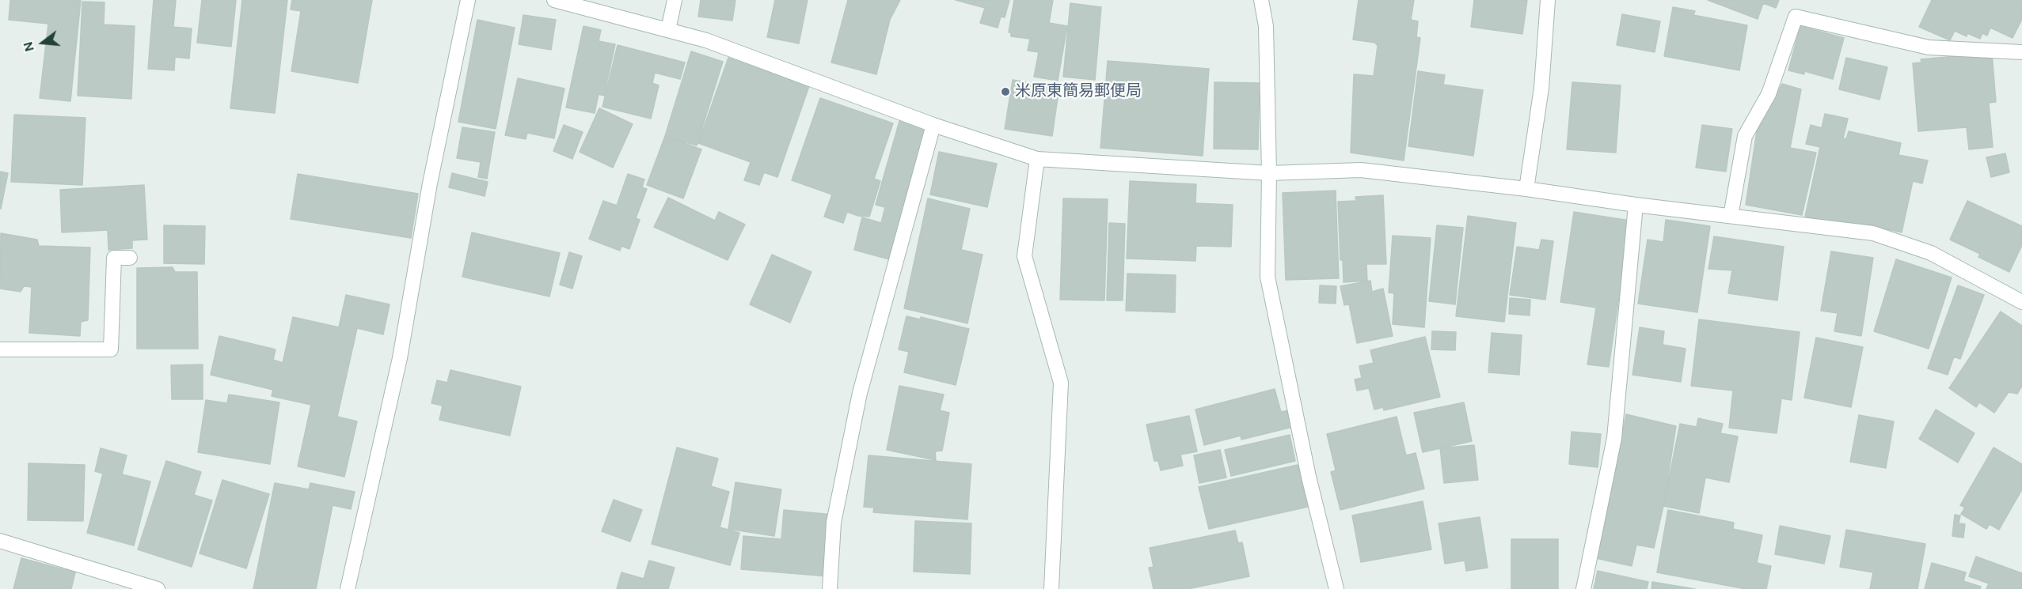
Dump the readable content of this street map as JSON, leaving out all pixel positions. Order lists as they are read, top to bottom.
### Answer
{
  "places": ["米原東簡易郵便局"],
  "north": "left"
}
